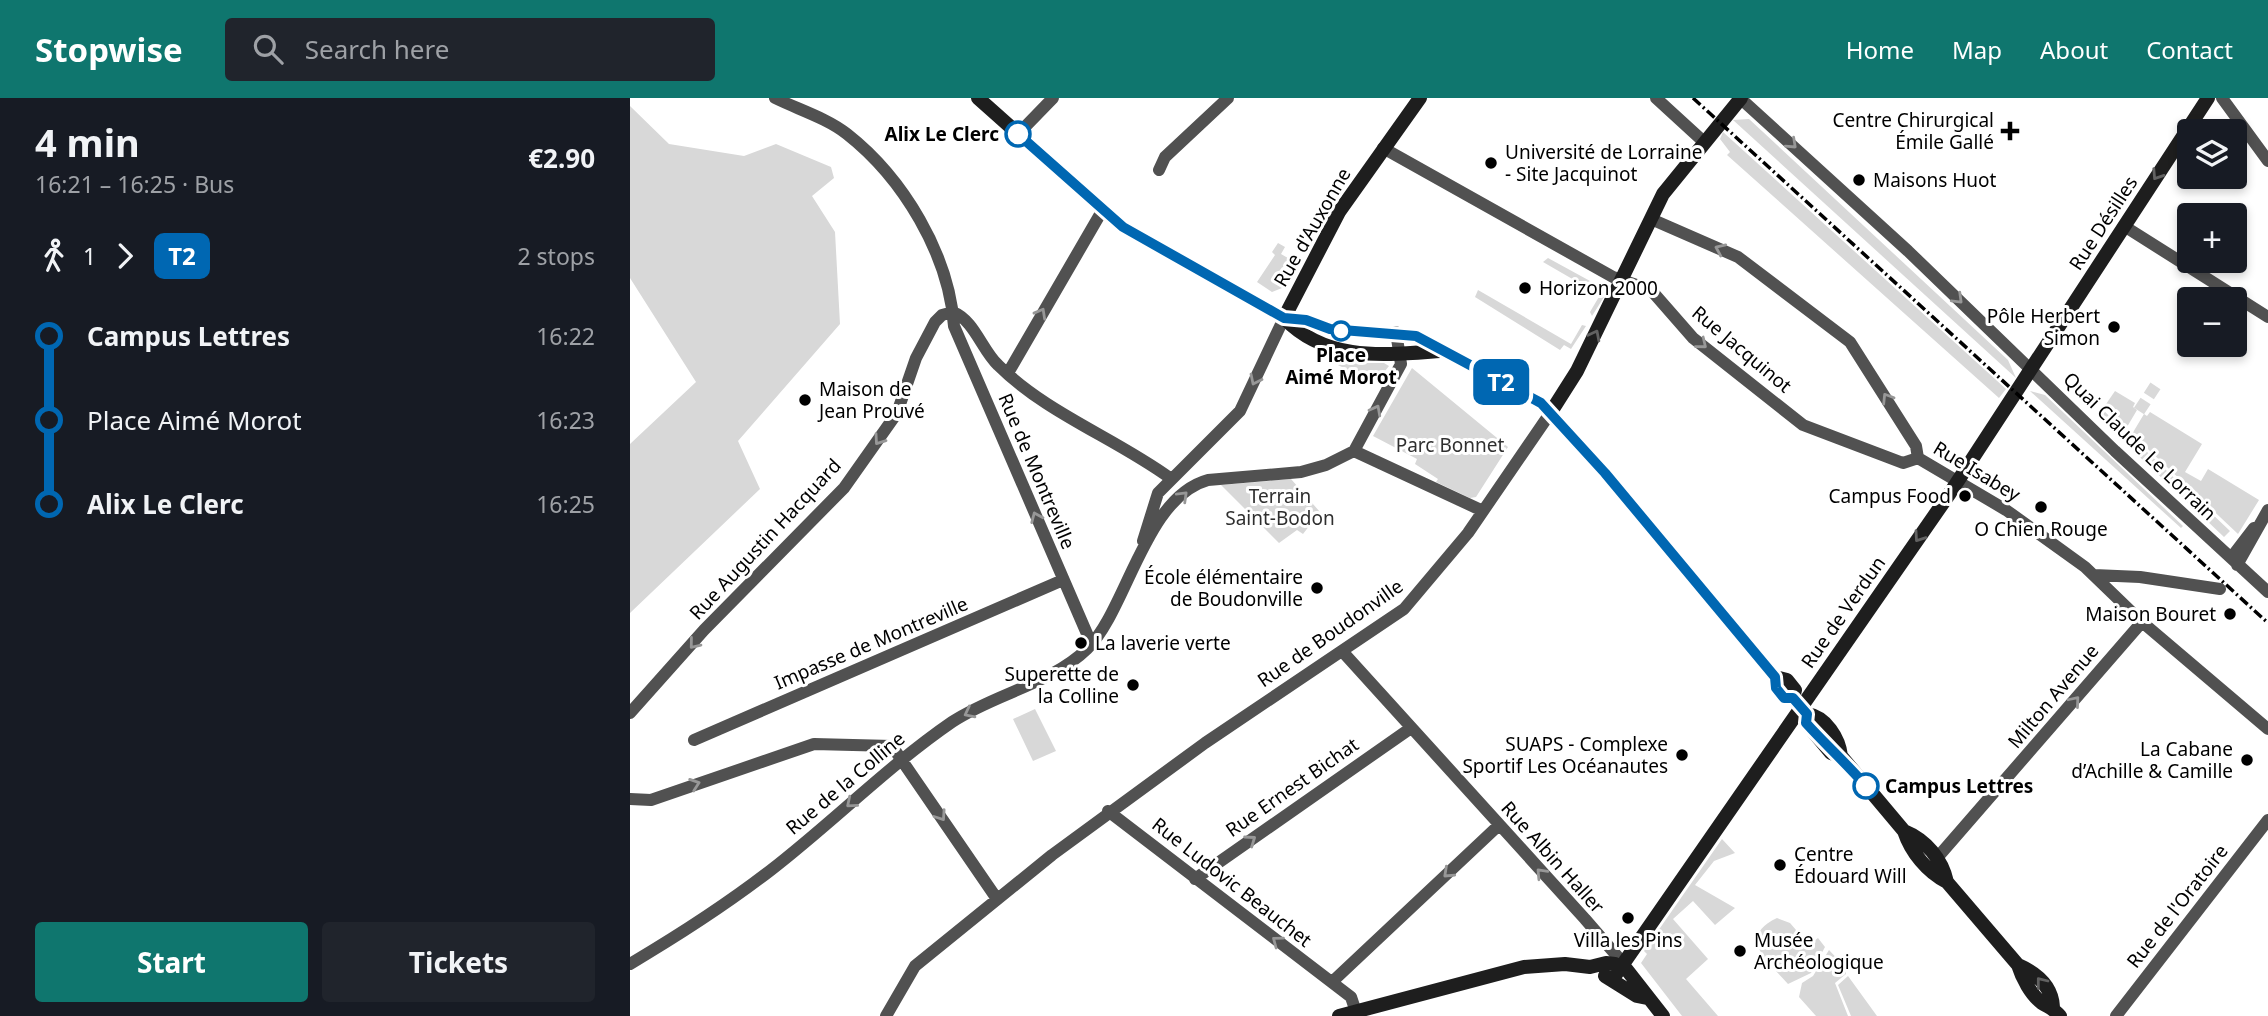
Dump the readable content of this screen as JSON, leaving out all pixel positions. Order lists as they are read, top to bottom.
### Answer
{
  "streets": {
    "main road": [
      "Rue Désilles",
      "Rue d'Auxonne",
      "Rue de Verdun",
      "Rue de Boudonville"
    ],
    "street": [
      "Rue Jacquinot",
      "Quai Claude Le Lorrain",
      "Rue de Montreville",
      "Rue Isabey",
      "Rue Augustin Hacquard",
      "Impasse de Montreville",
      "Milton Avenue",
      "Rue de la Colline",
      "Rue Ernest Bichat",
      "Rue Albin Haller",
      "Rue Ludovic Beauchet",
      "Rue de l'Oratoire"
    ]
  },
  "crossings": [
    ["Rue Désilles", "Quai Claude Le Lorrain"],
    ["Rue Désilles", "Rue de Verdun"],
    ["Rue d'Auxonne", "Rue Jacquinot"],
    ["Rue Jacquinot", "Rue Isabey"],
    ["Rue Jacquinot", "Rue de Boudonville"],
    ["Quai Claude Le Lorrain", "Rue de Verdun"],
    ["Quai Claude Le Lorrain", "Rue de Boudonville"],
    ["Rue de Montreville", "Rue Augustin Hacquard"],
    ["Rue de Montreville", "Impasse de Montreville"],
    ["Rue de Montreville", "Rue de la Colline"],
    ["Rue Isabey", "Rue de Verdun"],
    ["Rue Isabey", "Rue de Boudonville"],
    ["Rue Isabey", "Milton Avenue"],
    ["Rue de Verdun", "Rue Albin Haller"],
    ["Rue de Boudonville", "Rue Albin Haller"],
    ["Rue de Boudonville", "Rue Ludovic Beauchet"],
    ["Rue Ernest Bichat", "Rue Albin Haller"],
    ["Rue Ernest Bichat", "Rue Ludovic Beauchet"]
  ],
  "one_way": [
    "Rue Désilles",
    "Rue d'Auxonne",
    "Rue Jacquinot",
    "Quai Claude Le Lorrain",
    "Rue de Montreville",
    "Rue Isabey",
    "Rue Augustin Hacquard",
    "Rue de Verdun",
    "Milton Avenue",
    "Rue de la Colline",
    "Rue Ernest Bichat",
    "Rue Albin Haller",
    "Rue Ludovic Beauchet"
  ],
  "parks": ["Parc Bonnet", "Terrain Saint-Bodon"],
  "places": {
    "health": ["Centre Chirurgical Émile Gallé"],
    "other": [
      "Alix Le Clerc",
      "Université de Lorraine - Site Jacquinot",
      "Maisons Huot",
      "Horizon 2000",
      "Pôle Herbert Simon",
      "Place Aimé Morot",
      "Maison de Jean Prouvé",
      "Campus Food",
      "O Chien Rouge",
      "École élémentaire de Boudonville",
      "Maison Bouret",
      "La laverie verte",
      "Superette de la Colline",
      "SUAPS - Complexe Sportif Les Océanautes",
      "La Cabane d’Achille & Camille",
      "Campus Lettres",
      "Centre Édouard Will",
      "Villa les Pins",
      "Musée Archéologique"
    ]
  },
  "lines": ["bus line T2"],
  "page": {
    "header": "Stopwise",
    "search": "Search here",
    "nav": [
      "Home",
      "Map",
      "About",
      "Contact"
    ],
    "heading": ["4 min", "16:21 – 16:25 · Bus", "€2.90"],
    "on_map": "T2",
    "map_buttons": ["+", "−"],
    "legs": ["1", "T2", "2 stops"],
    "list": [
      {
        "name": "Campus Lettres",
        "value": "16:22"
      },
      {
        "name": "Place Aimé Morot",
        "value": "16:23"
      },
      {
        "name": "Alix Le Clerc",
        "value": "16:25"
      }
    ],
    "buttons": ["Start", "Tickets"]
  }
}
